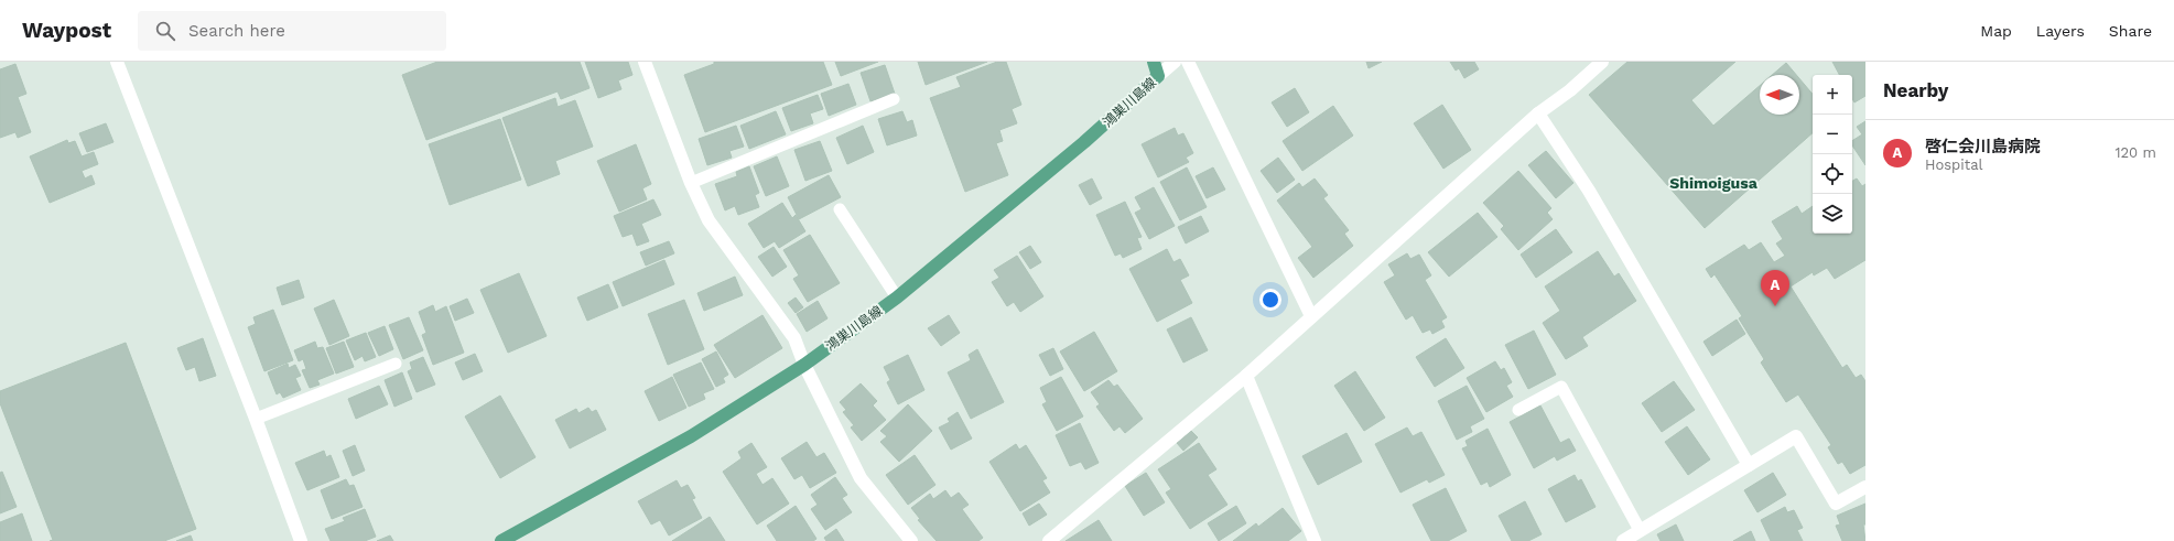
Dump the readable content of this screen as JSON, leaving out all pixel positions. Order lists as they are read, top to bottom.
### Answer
{
  "streets": {
    "main road": ["鴻巣川島線"]
  },
  "districts": ["Shimoigusa"],
  "north": "left",
  "page": {
    "header": "Waypost",
    "search": "Search here",
    "nav": ["Map", "Layers", "Share"],
    "heading": "Nearby",
    "map_buttons": ["+", "−"],
    "list": [
      {
        "mark": "A",
        "name": "啓仁会川島病院",
        "note": "Hospital",
        "value": "120 m"
      }
    ],
    "pins": "A"
  }
}
